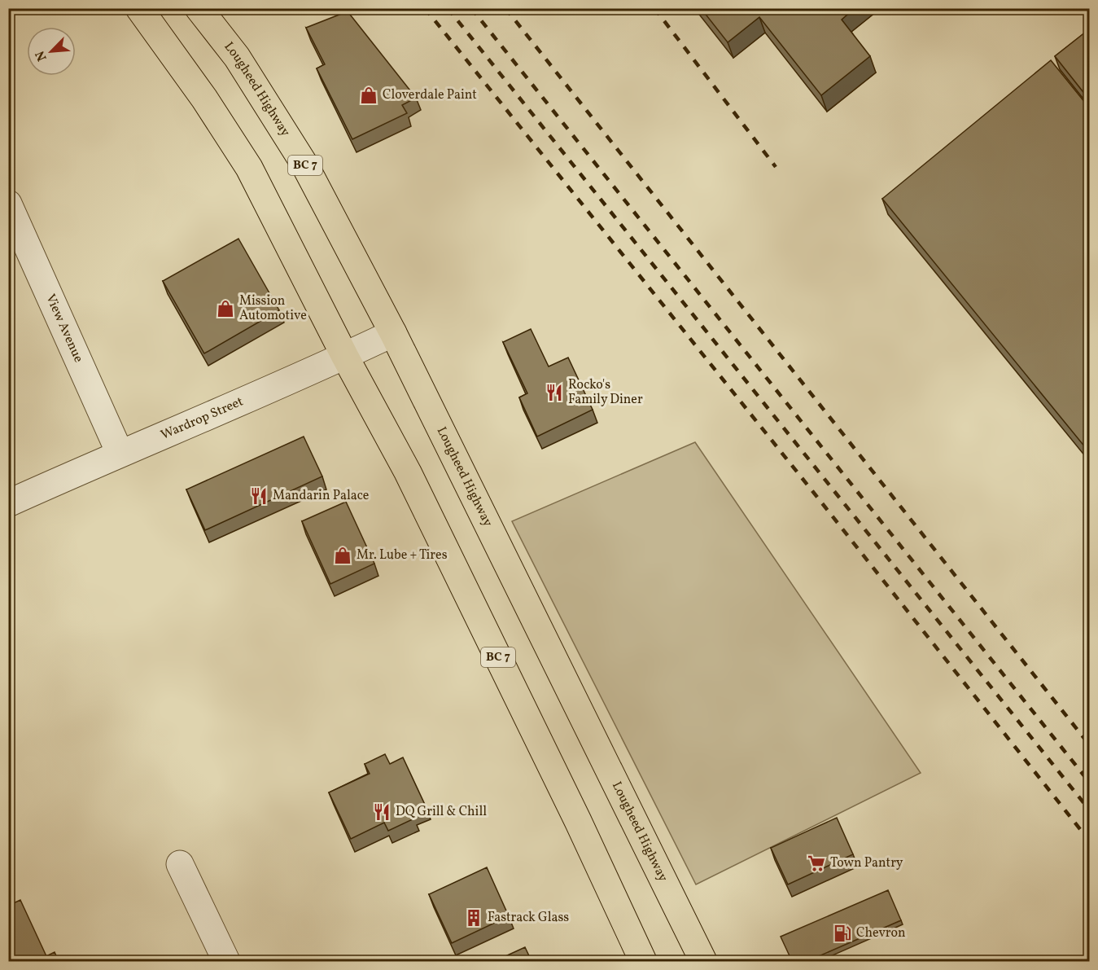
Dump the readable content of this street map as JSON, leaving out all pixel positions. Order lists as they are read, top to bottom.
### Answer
{
  "streets": {
    "main road": ["Lougheed Highway", "BC 7"],
    "street": ["View Avenue", "Wardrop Street"]
  },
  "crossings": [
    ["Lougheed Highway", "Wardrop Street"],
    ["BC 7", "Wardrop Street"],
    ["View Avenue", "Wardrop Street"]
  ],
  "places": {
    "shop": ["Cloverdale Paint", "Mission Automotive", "Mr. Lube + Tires"],
    "restaurant": ["Rocko's Family Diner", "Mandarin Palace", "DQ Grill & Chill"],
    "supermarket": ["Town Pantry"],
    "building": ["Fastrack Glass"],
    "fuel station": ["Chevron"]
  },
  "north": "bottom left"
}
